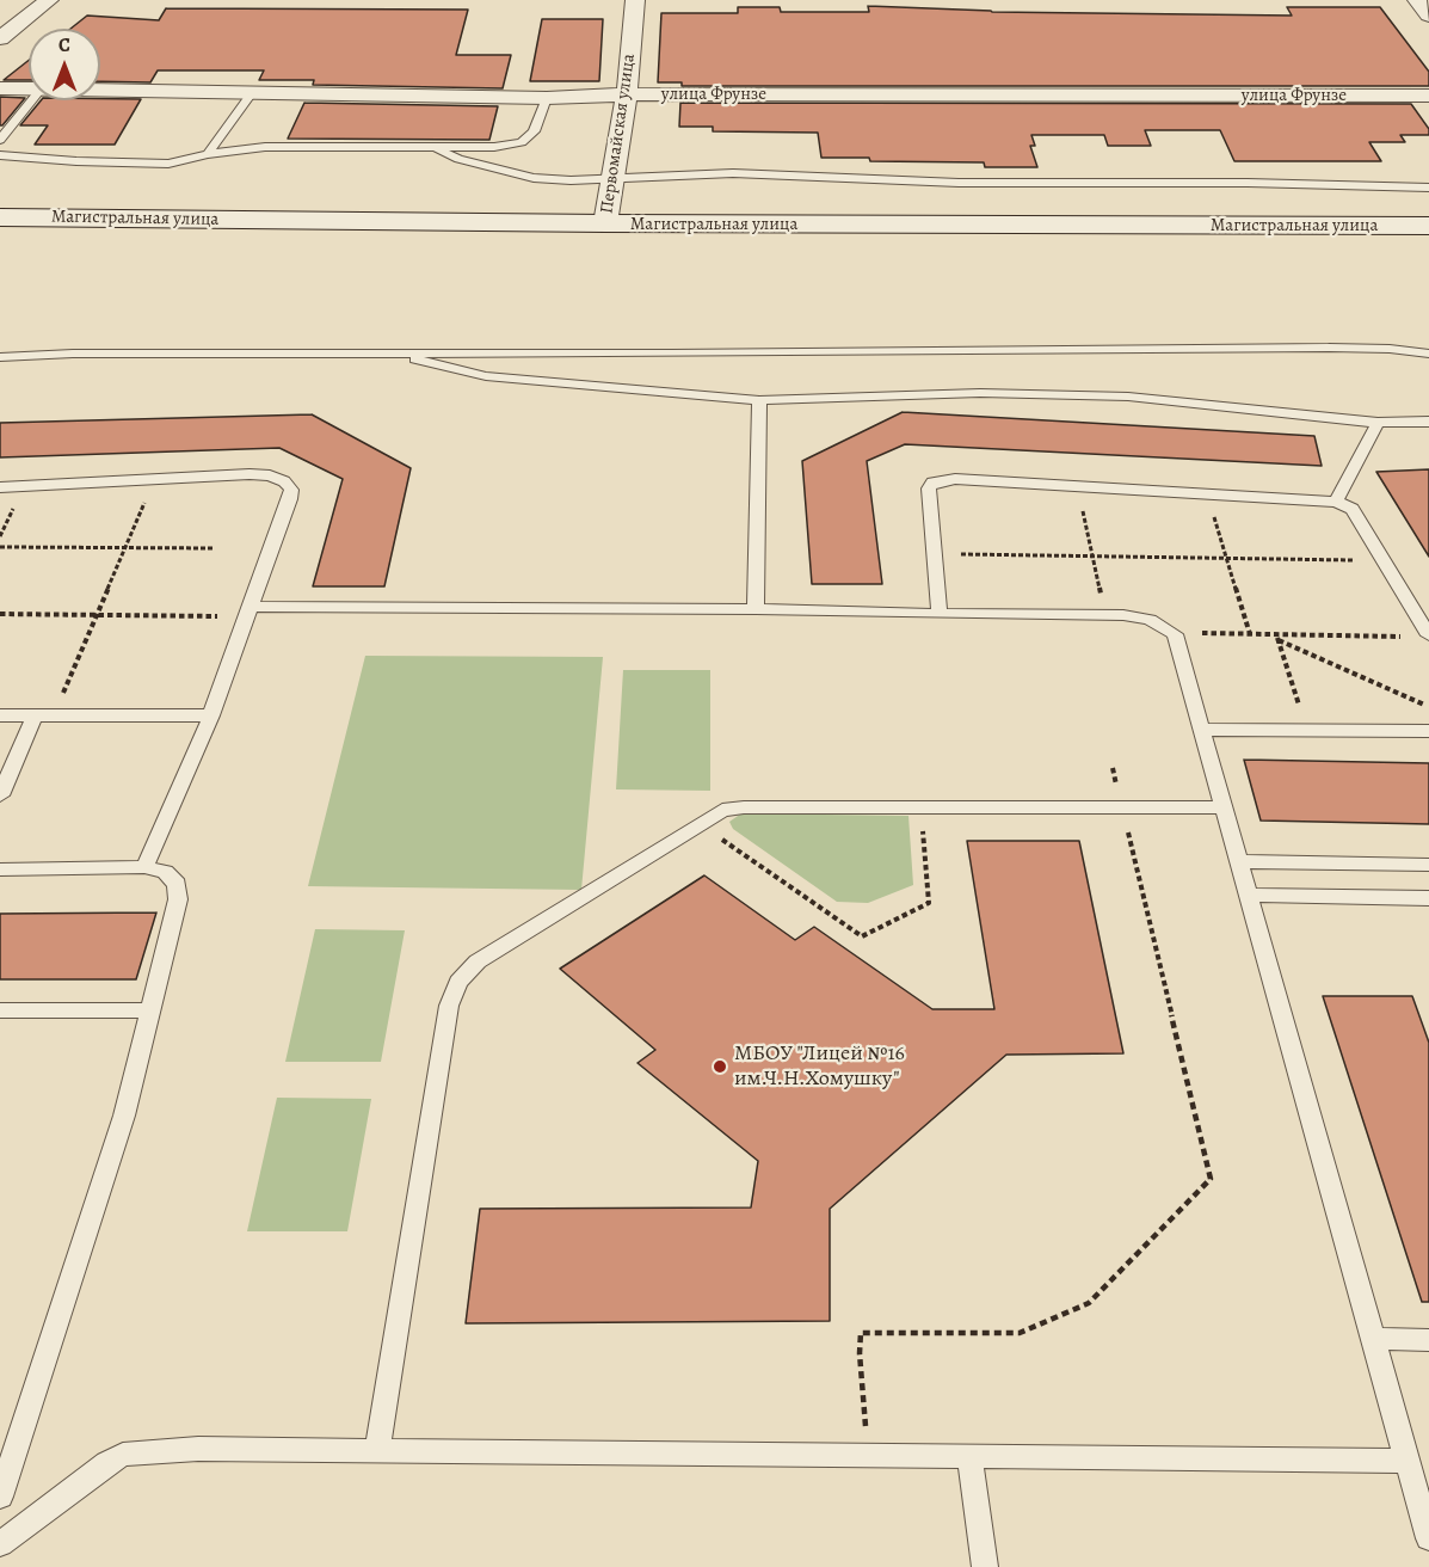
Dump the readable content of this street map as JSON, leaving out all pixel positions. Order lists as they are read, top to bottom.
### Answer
{
  "streets": {
    "main road": ["Магистральная улица"],
    "street": ["улица Фрунзе", "Первомайская улица"]
  },
  "crossings": [
    ["улица Фрунзе", "Первомайская улица"],
    ["Первомайская улица", "Магистральная улица"]
  ],
  "places": ["МБОУ \"Лицей №16 им.Ч.Н.Хомушку\""],
  "north": "top"
}
